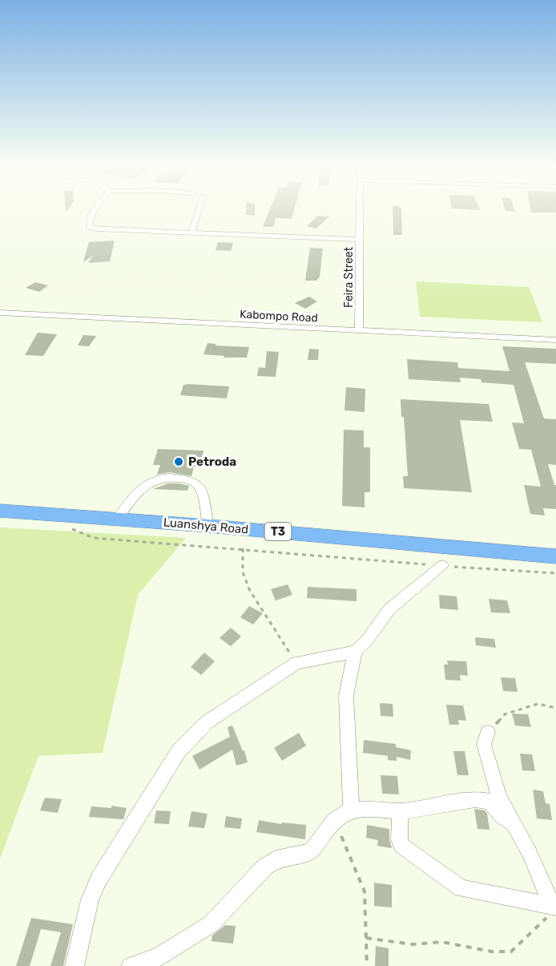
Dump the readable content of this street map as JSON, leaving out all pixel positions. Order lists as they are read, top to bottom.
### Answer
{
  "streets": {
    "highway": ["Luanshya Road", "T3"],
    "street": ["Feira Street", "Kabompo Road"]
  },
  "crossings": [
    ["Feira Street", "Kabompo Road"]
  ],
  "places": ["Petroda"]
}
